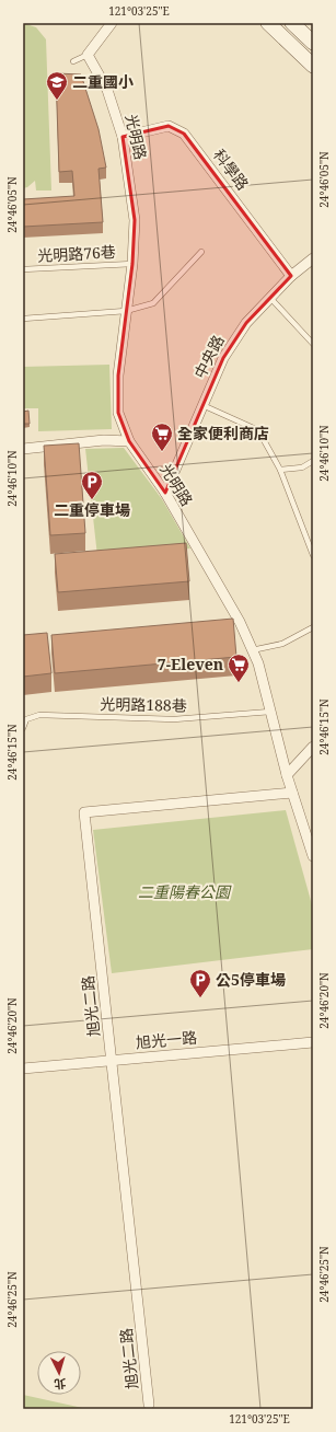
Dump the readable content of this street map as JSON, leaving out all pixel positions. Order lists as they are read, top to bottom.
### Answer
{
  "streets": {
    "street": [
      "光明路",
      "科學路",
      "中央路",
      "旭光二路",
      "旭光一路"
    ],
    "lane": ["光明路76巷", "光明路188巷"]
  },
  "crossings": [
    ["光明路", "科學路"],
    ["光明路", "光明路76巷"],
    ["光明路", "中央路"],
    ["光明路", "光明路188巷"],
    ["光明路", "旭光二路"],
    ["科學路", "中央路"],
    ["旭光二路", "旭光一路"]
  ],
  "parks": ["二重陽春公園"],
  "places": {
    "school or university": ["二重國小"],
    "supermarket": ["全家便利商店", "7-Eleven"],
    "parking": ["二重停車場", "公5停車場"]
  },
  "north": "bottom",
  "coordinates": [
    "121°03'25\"E",
    "24°46'05\"N",
    "24°46'10\"N",
    "24°46'15\"N",
    "24°46'20\"N",
    "24°46'25\"N"
  ]
}
